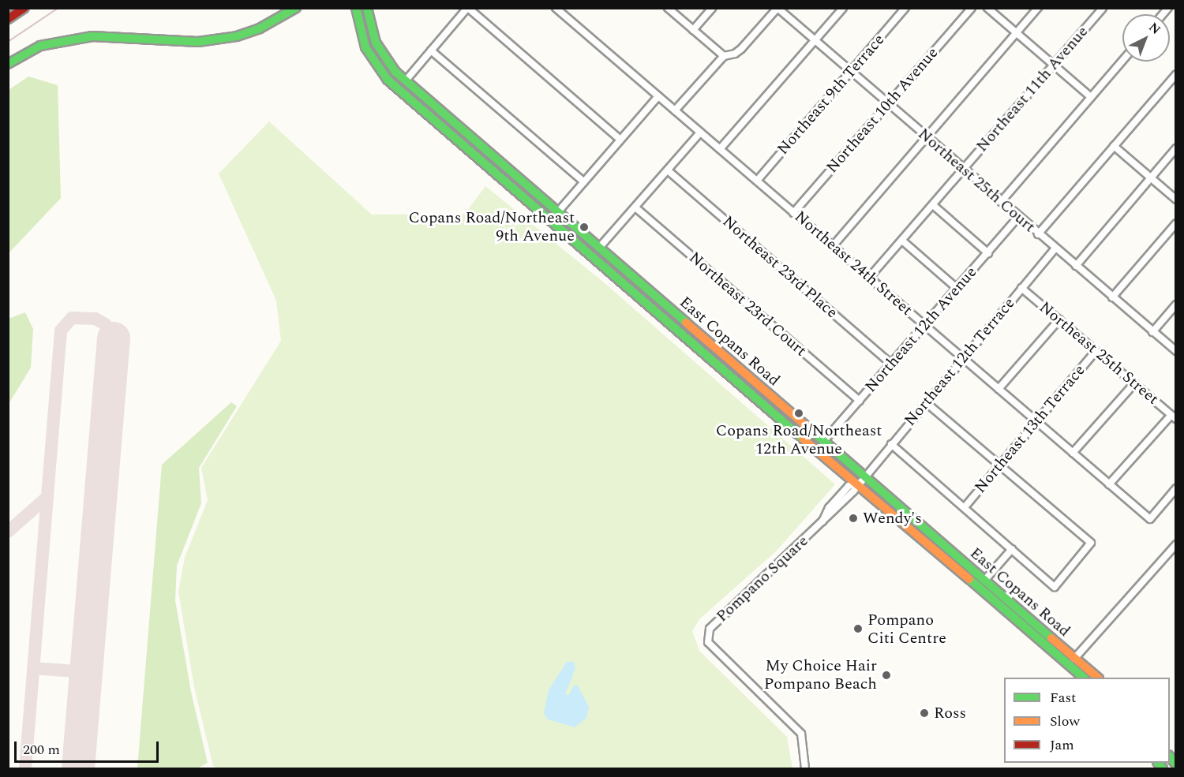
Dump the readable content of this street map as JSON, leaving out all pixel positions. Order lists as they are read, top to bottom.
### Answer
{
  "streets": {
    "main road": ["East Copans Road"],
    "street": [
      "Northeast 11th Avenue",
      "Northeast 9th Terrace",
      "Northeast 10th Avenue",
      "Northeast 25th Court",
      "Northeast 24th Street",
      "Northeast 23rd Place",
      "Northeast 23rd Court",
      "Northeast 12th Avenue",
      "Northeast 25th Street",
      "Northeast 12th Terrace",
      "Northeast 13th Terrace",
      "Pompano Square"
    ]
  },
  "crossings": [
    ["Northeast 11th Avenue", "Northeast 25th Court"],
    ["Northeast 11th Avenue", "Northeast 24th Street"],
    ["Northeast 9th Terrace", "Northeast 25th Court"],
    ["Northeast 9th Terrace", "Northeast 24th Street"],
    ["Northeast 10th Avenue", "Northeast 25th Court"],
    ["Northeast 10th Avenue", "Northeast 24th Street"],
    ["Northeast 25th Court", "Northeast 12th Avenue"],
    ["Northeast 25th Court", "Northeast 12th Terrace"],
    ["Northeast 24th Street", "Northeast 12th Avenue"],
    ["Northeast 24th Street", "Northeast 12th Terrace"],
    ["Northeast 24th Street", "Northeast 13th Terrace"],
    ["Northeast 23rd Place", "Northeast 12th Avenue"],
    ["Northeast 23rd Court", "Northeast 12th Avenue"],
    ["Northeast 12th Avenue", "East Copans Road"],
    ["East Copans Road", "Northeast 12th Terrace"],
    ["East Copans Road", "Pompano Square"],
    ["Northeast 25th Street", "Northeast 12th Terrace"],
    ["Northeast 25th Street", "Northeast 13th Terrace"],
    ["Northeast 12th Terrace", "Pompano Square"]
  ],
  "places": [
    "Copans Road/Northeast 9th Avenue",
    "Copans Road/Northeast 12th Avenue",
    "Wendy's",
    "Pompano Citi Centre",
    "My Choice Hair Pompano Beach",
    "Ross"
  ],
  "legend": ["Fast", "Slow", "Jam"],
  "scale_bar": "200 m",
  "north": "top right"
}
